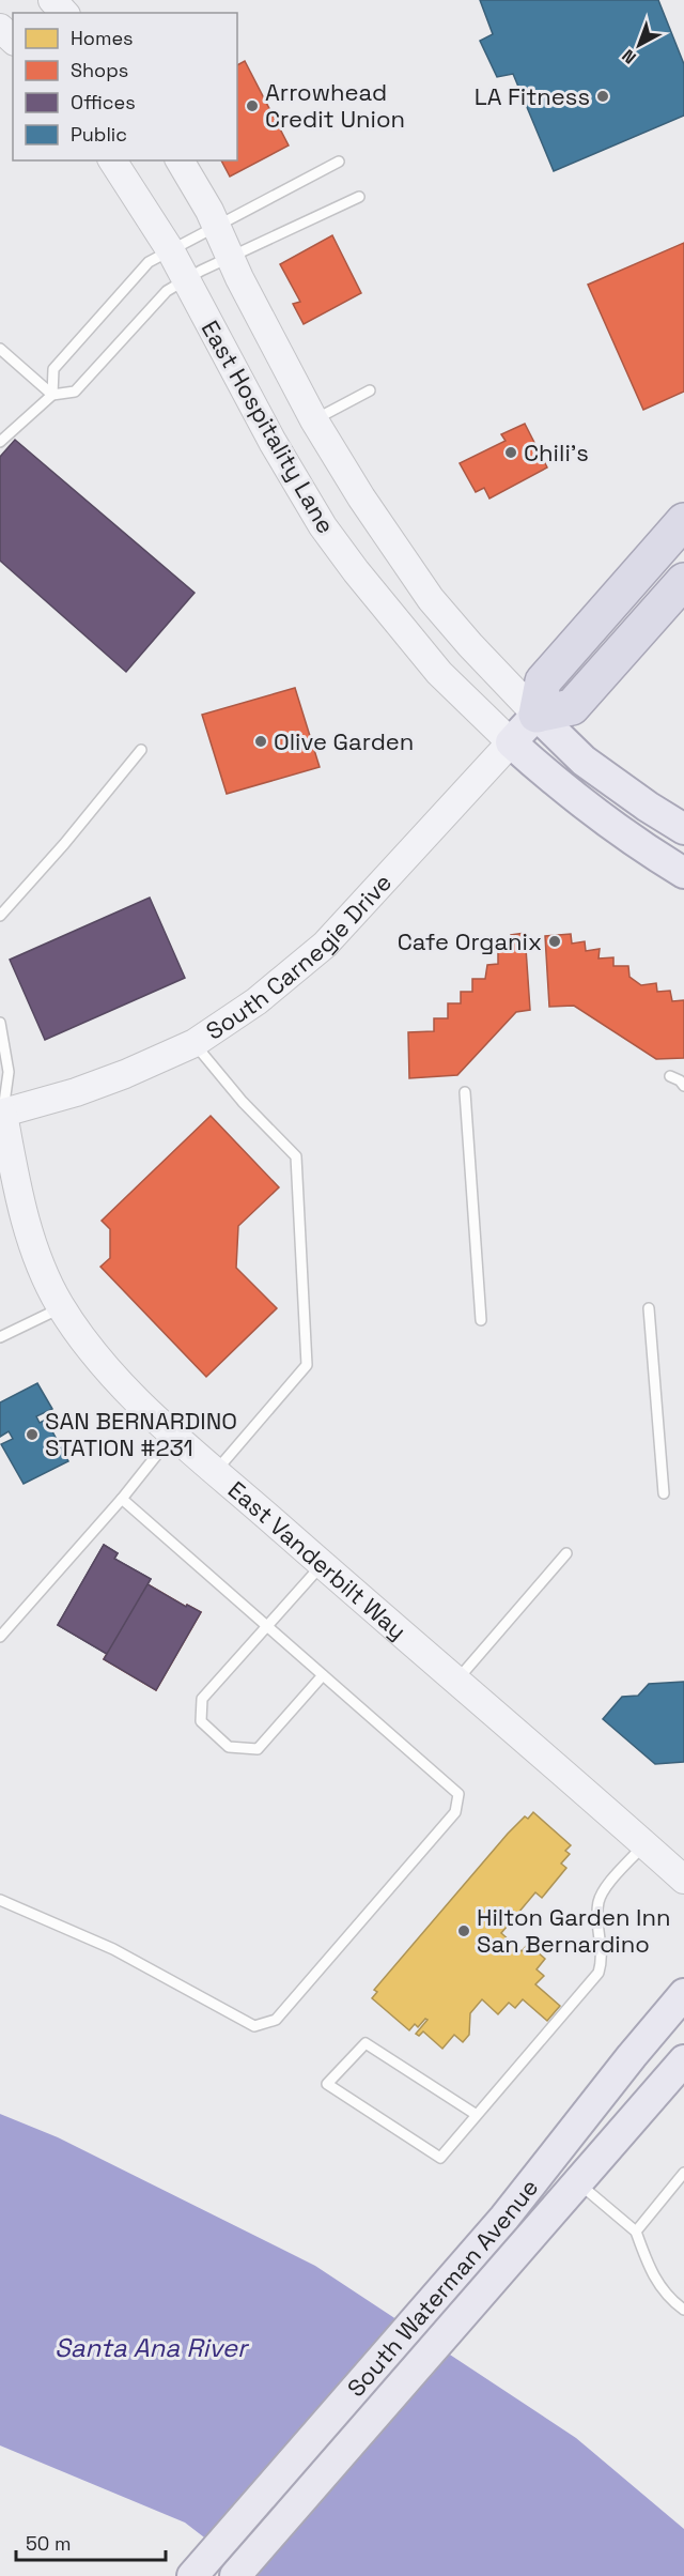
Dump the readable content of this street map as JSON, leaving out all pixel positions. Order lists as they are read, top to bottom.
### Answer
{
  "streets": {
    "main road": ["East Hospitality Lane", "South Carnegie Drive", "South Waterman Avenue"],
    "street": ["East Vanderbilt Way"]
  },
  "crossings": [
    ["East Hospitality Lane", "South Carnegie Drive"],
    ["South Carnegie Drive", "East Vanderbilt Way"]
  ],
  "water": ["Santa Ana River"],
  "places": [
    "LA Fitness",
    "Arrowhead Credit Union",
    "Chili's",
    "Olive Garden",
    "Cafe Organix",
    "SAN BERNARDINO STATION #231",
    "Hilton Garden Inn San Bernardino"
  ],
  "legend": [
    "Homes",
    "Shops",
    "Offices",
    "Public"
  ],
  "scale_bar": "50 m",
  "north": "bottom left"
}
